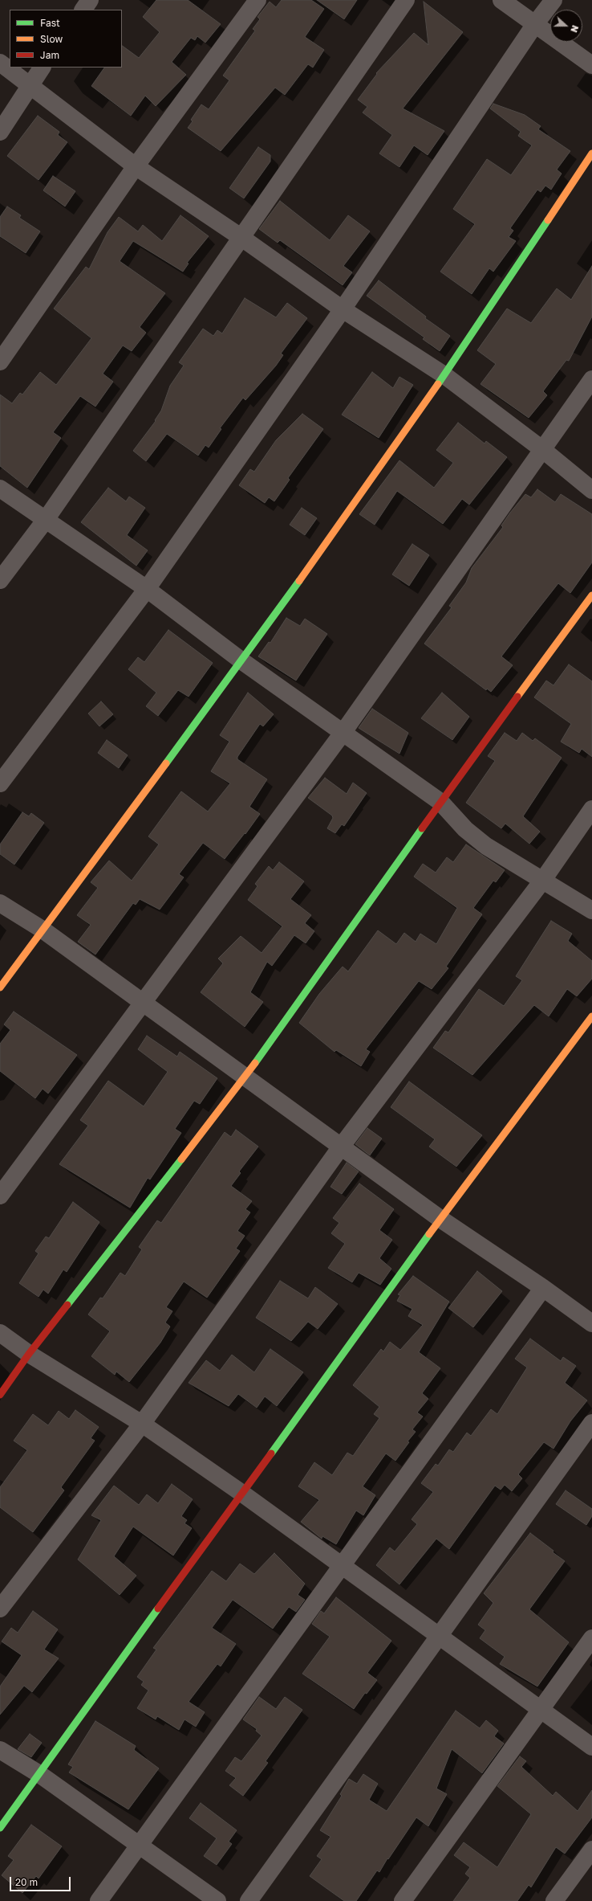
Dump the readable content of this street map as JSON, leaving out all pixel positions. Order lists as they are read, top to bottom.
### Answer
{
  "legend": ["Fast", "Slow", "Jam"],
  "scale_bar": "20 m",
  "north": "right"
}
